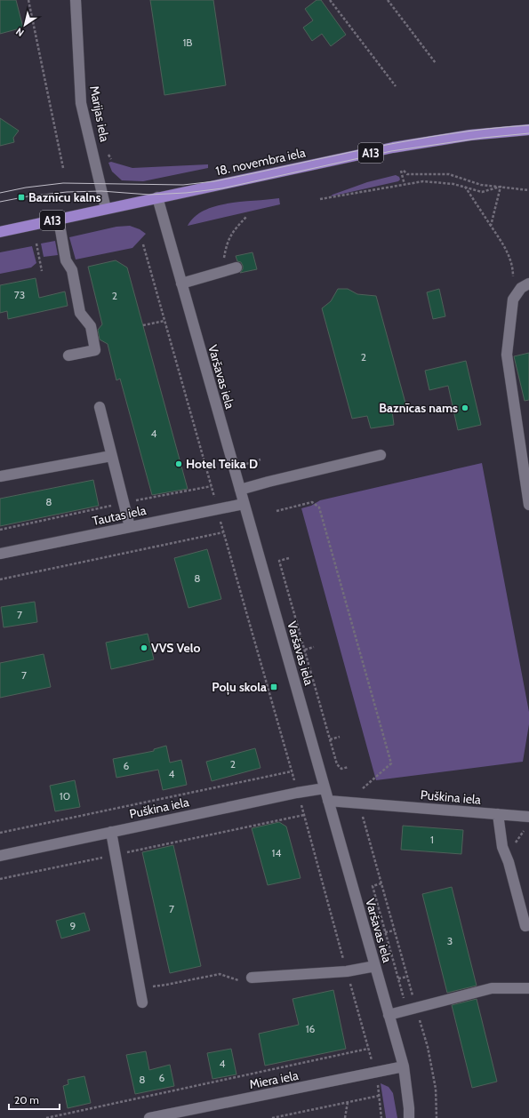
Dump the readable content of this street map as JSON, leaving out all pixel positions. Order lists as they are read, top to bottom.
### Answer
{
  "streets": {
    "main road": ["A13", "18. novembra iela"],
    "street": [
      "Marijas iela",
      "Varšavas iela",
      "Tautas iela",
      "Puškina iela",
      "Miera iela"
    ]
  },
  "crossings": [
    ["Marijas iela", "18. novembra iela"],
    ["18. novembra iela", "Varšavas iela"],
    ["Varšavas iela", "Tautas iela"],
    ["Varšavas iela", "Puškina iela"],
    ["Varšavas iela", "Miera iela"]
  ],
  "places": {
    "transit": ["Baznīcu kalns", "Poļu skola"],
    "other": ["Baznīcas nams", "Hotel Teika D", "VVS Velo"]
  },
  "house_numbers": [
    "1B",
    "73",
    "2",
    "2",
    "4",
    "8",
    "8",
    "7",
    "7",
    "2",
    "6",
    "4",
    "10",
    "1",
    "14",
    "7",
    "9",
    "3",
    "16",
    "4",
    "6",
    "8"
  ],
  "scale_bar": "20 m",
  "north": "bottom left"
}
